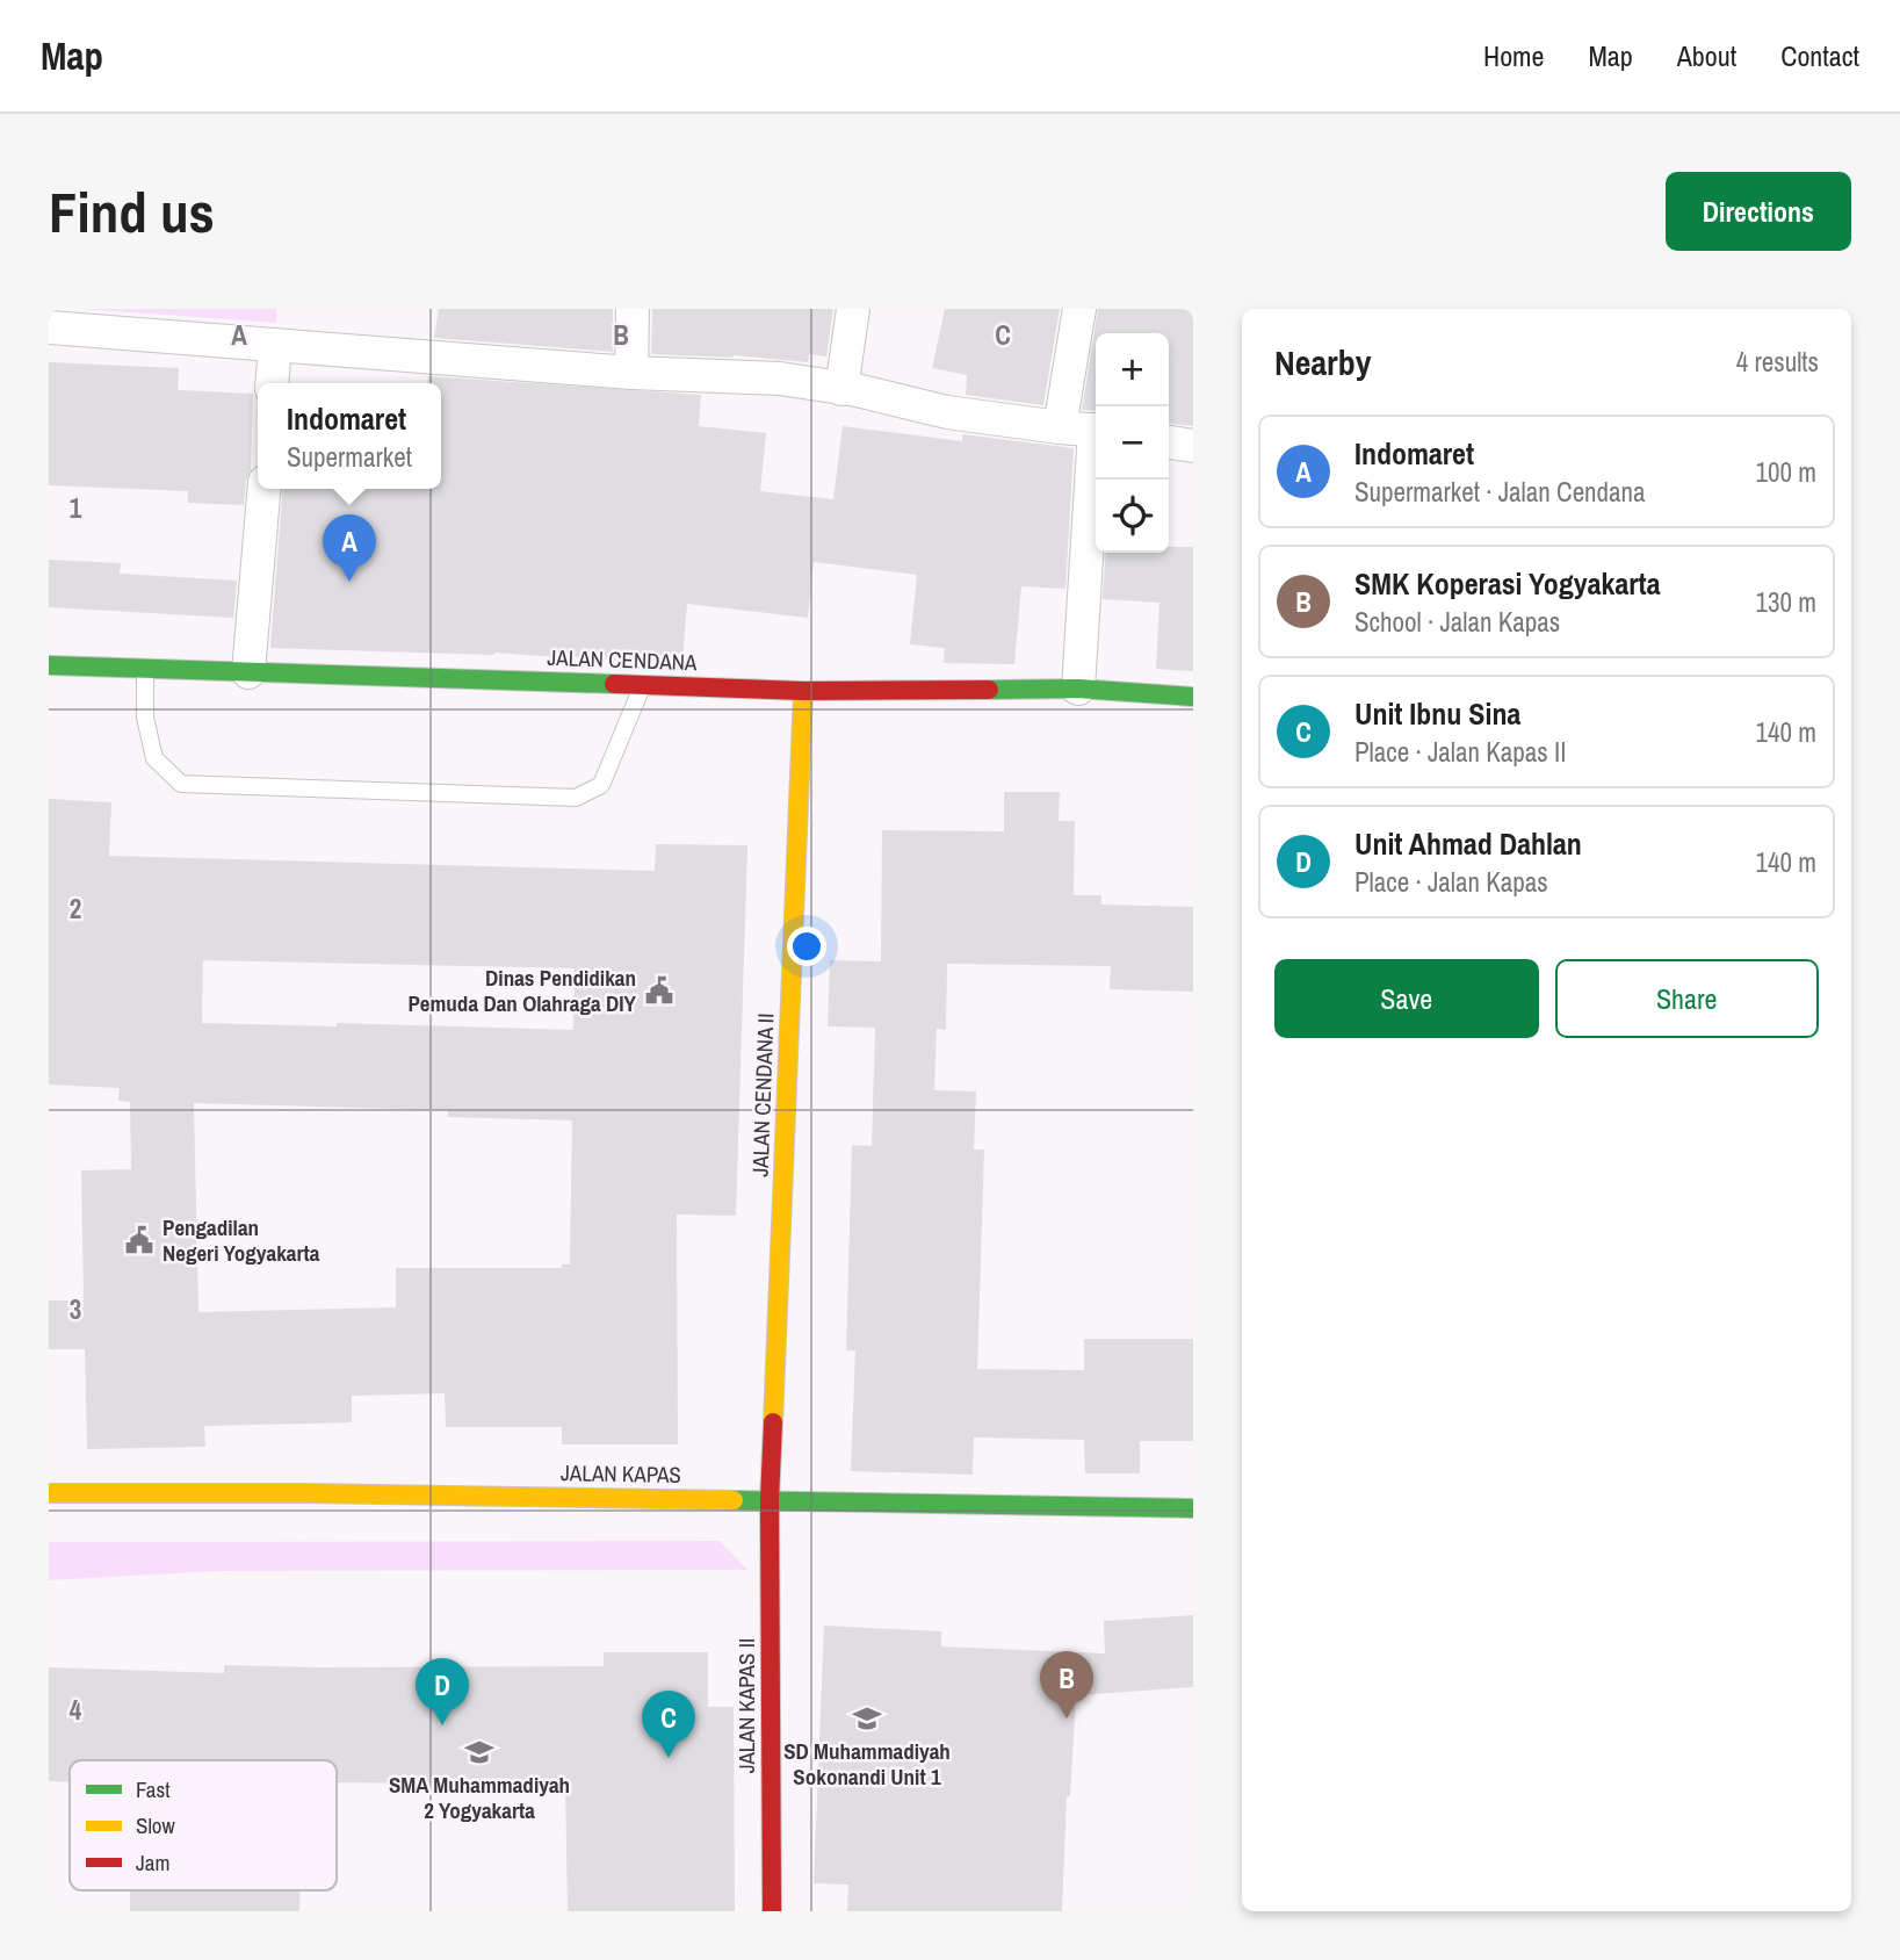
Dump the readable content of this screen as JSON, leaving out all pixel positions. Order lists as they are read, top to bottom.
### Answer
{
  "streets": {
    "street": [
      "JALAN CENDANA",
      "JALAN CENDANA II",
      "JALAN KAPAS",
      "JALAN KAPAS II"
    ]
  },
  "crossings": [
    ["JALAN CENDANA", "JALAN CENDANA II"],
    ["JALAN CENDANA II", "JALAN KAPAS"],
    ["JALAN CENDANA II", "JALAN KAPAS II"],
    ["JALAN KAPAS", "JALAN KAPAS II"]
  ],
  "places": {
    "public building": ["Dinas Pendidikan Pemuda Dan Olahraga DIY", "Pengadilan Negeri Yogyakarta"],
    "school or university": ["SD Muhammadiyah Sokonandi Unit 1", "SMA Muhammadiyah 2 Yogyakarta"]
  },
  "legend": ["Fast", "Slow", "Jam"],
  "page": {
    "header": "Map",
    "nav": [
      "Home",
      "Map",
      "About",
      "Contact"
    ],
    "buttons": [
      "Directions",
      ["Save", "Share"]
    ],
    "title": "Find us",
    "heading": ["Nearby", "4 results"],
    "map_buttons": ["+", "−"],
    "popup": ["Indomaret", "Supermarket"],
    "list": [
      {
        "mark": "A",
        "name": "Indomaret",
        "note": "Supermarket · Jalan Cendana",
        "value": "100 m"
      },
      {
        "mark": "B",
        "name": "SMK Koperasi Yogyakarta",
        "note": "School · Jalan Kapas",
        "value": "130 m"
      },
      {
        "mark": "C",
        "name": "Unit Ibnu Sina",
        "note": "Place · Jalan Kapas II",
        "value": "140 m"
      },
      {
        "mark": "D",
        "name": "Unit Ahmad Dahlan",
        "note": "Place · Jalan Kapas",
        "value": "140 m"
      }
    ],
    "pins": [
      "A",
      "B",
      "D",
      "C"
    ]
  },
  "grid": {
    "columns": ["A", "B", "C"],
    "rows": [
      "1",
      "2",
      "3",
      "4"
    ]
  }
}
